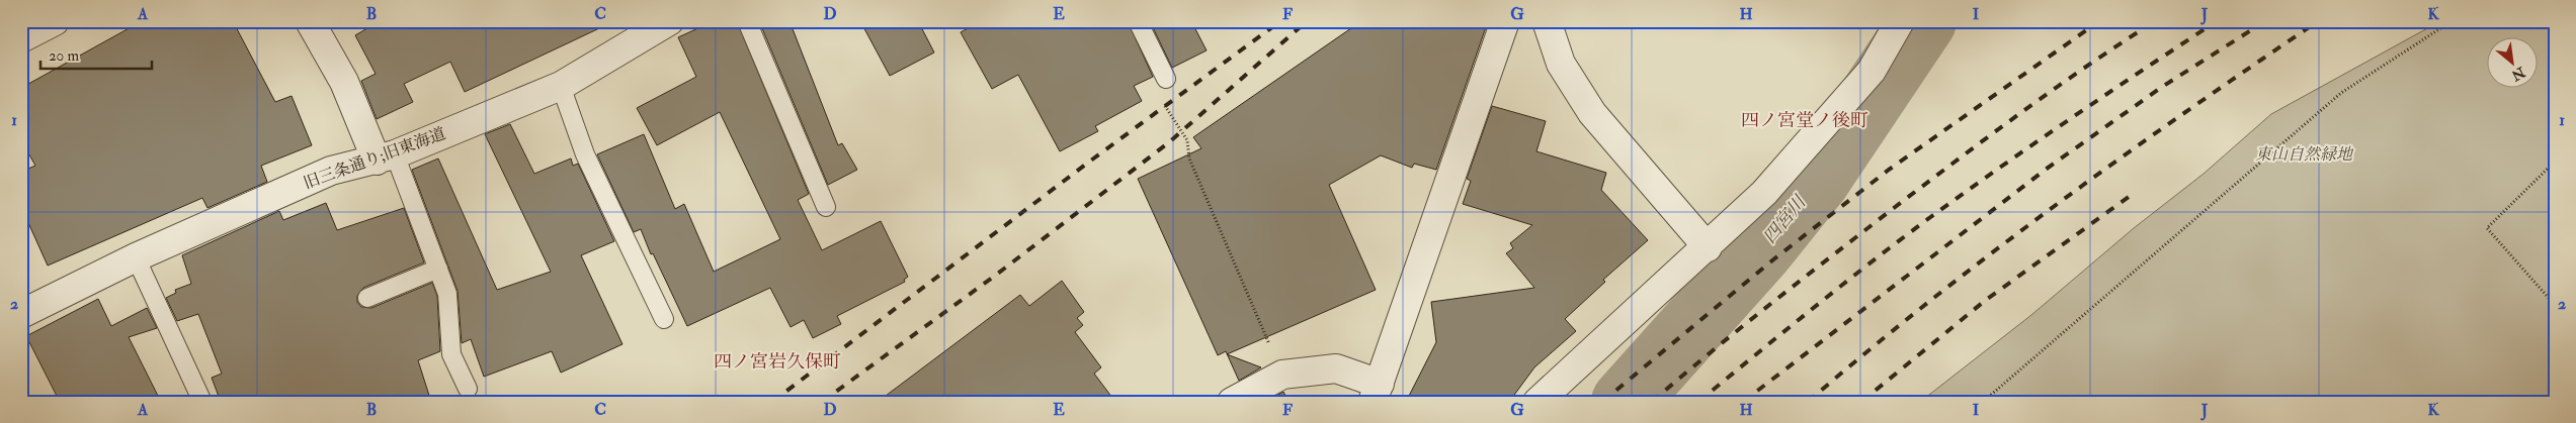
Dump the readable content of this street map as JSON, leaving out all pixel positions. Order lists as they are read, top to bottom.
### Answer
{
  "streets": {
    "street": ["旧三条通り;旧東海道"]
  },
  "districts": ["四ノ宮堂ノ後町", "四ノ宮岩久保町"],
  "water": ["四宮川"],
  "parks": ["東山自然緑地"],
  "scale_bar": "20 m",
  "north": "bottom right",
  "grid": {
    "columns": [
      "A",
      "B",
      "C",
      "D",
      "E",
      "F",
      "G",
      "H",
      "I",
      "J",
      "K"
    ],
    "rows": ["1", "2"]
  }
}
